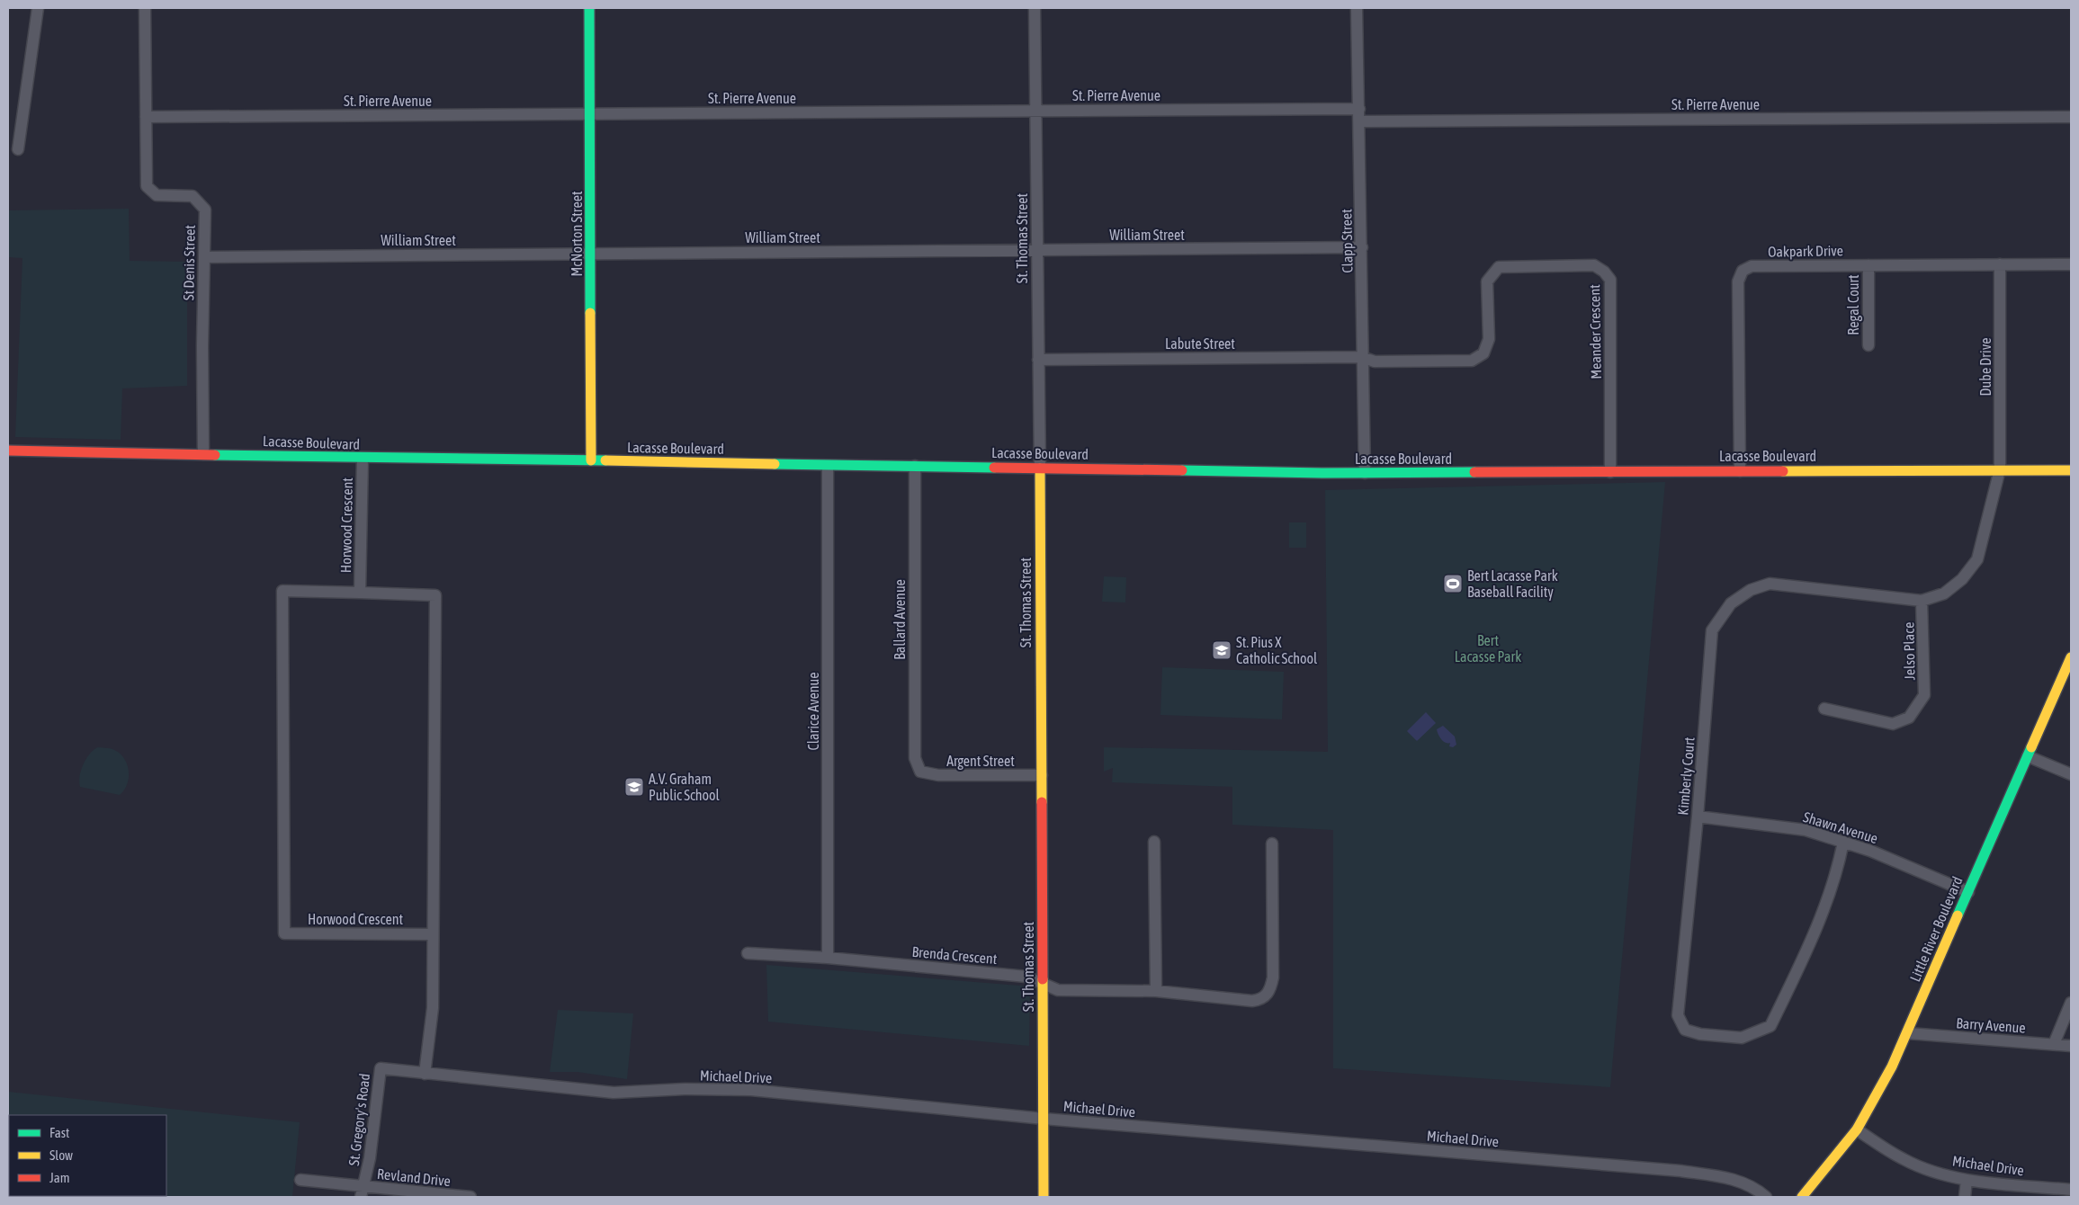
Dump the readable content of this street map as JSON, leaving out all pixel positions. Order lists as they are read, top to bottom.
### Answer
{
  "streets": {
    "street": [
      "St. Pierre Avenue",
      "McNorton Street",
      "William Street",
      "St. Thomas Street",
      "Clapp Street",
      "Oakpark Drive",
      "St Denis Street",
      "Regal Court",
      "Meander Crescent",
      "Labute Street",
      "Dube Drive",
      "Lacasse Boulevard",
      "Horwood Crescent",
      "Ballard Avenue",
      "Jelso Place",
      "Clarice Avenue",
      "Argent Street",
      "Kimberly Court",
      "Shawn Avenue",
      "Little River Boulevard",
      "Brenda Crescent",
      "Barry Avenue",
      "Michael Drive",
      "St. Gregory's Road",
      "Revland Drive"
    ]
  },
  "crossings": [
    ["St. Pierre Avenue", "McNorton Street"],
    ["St. Pierre Avenue", "St. Thomas Street"],
    ["St. Pierre Avenue", "Clapp Street"],
    ["St. Pierre Avenue", "St Denis Street"],
    ["McNorton Street", "William Street"],
    ["McNorton Street", "Lacasse Boulevard"],
    ["William Street", "St. Thomas Street"],
    ["William Street", "Clapp Street"],
    ["William Street", "St Denis Street"],
    ["St. Thomas Street", "Labute Street"],
    ["St. Thomas Street", "Lacasse Boulevard"],
    ["St. Thomas Street", "Argent Street"],
    ["St. Thomas Street", "Brenda Crescent"],
    ["St. Thomas Street", "Michael Drive"],
    ["Clapp Street", "Meander Crescent"],
    ["Clapp Street", "Labute Street"],
    ["Clapp Street", "Lacasse Boulevard"],
    ["Oakpark Drive", "Regal Court"],
    ["Oakpark Drive", "Dube Drive"],
    ["Oakpark Drive", "Lacasse Boulevard"],
    ["St Denis Street", "Lacasse Boulevard"],
    ["Meander Crescent", "Labute Street"],
    ["Meander Crescent", "Lacasse Boulevard"],
    ["Dube Drive", "Lacasse Boulevard"],
    ["Dube Drive", "Kimberly Court"],
    ["Lacasse Boulevard", "Horwood Crescent"],
    ["Lacasse Boulevard", "Ballard Avenue"],
    ["Lacasse Boulevard", "Clarice Avenue"],
    ["Lacasse Boulevard", "Kimberly Court"],
    ["Ballard Avenue", "Argent Street"],
    ["Jelso Place", "Kimberly Court"],
    ["Clarice Avenue", "Brenda Crescent"],
    ["Kimberly Court", "Shawn Avenue"],
    ["Shawn Avenue", "Little River Boulevard"],
    ["Little River Boulevard", "Barry Avenue"],
    ["Little River Boulevard", "Michael Drive"],
    ["Michael Drive", "St. Gregory's Road"],
    ["St. Gregory's Road", "Revland Drive"]
  ],
  "parks": ["Bert Lacasse Park"],
  "places": {
    "sports": ["Bert Lacasse Park Baseball Facility"],
    "school or university": ["St. Pius X Catholic School", "A.V. Graham Public School"]
  },
  "legend": ["Fast", "Slow", "Jam"]
}
